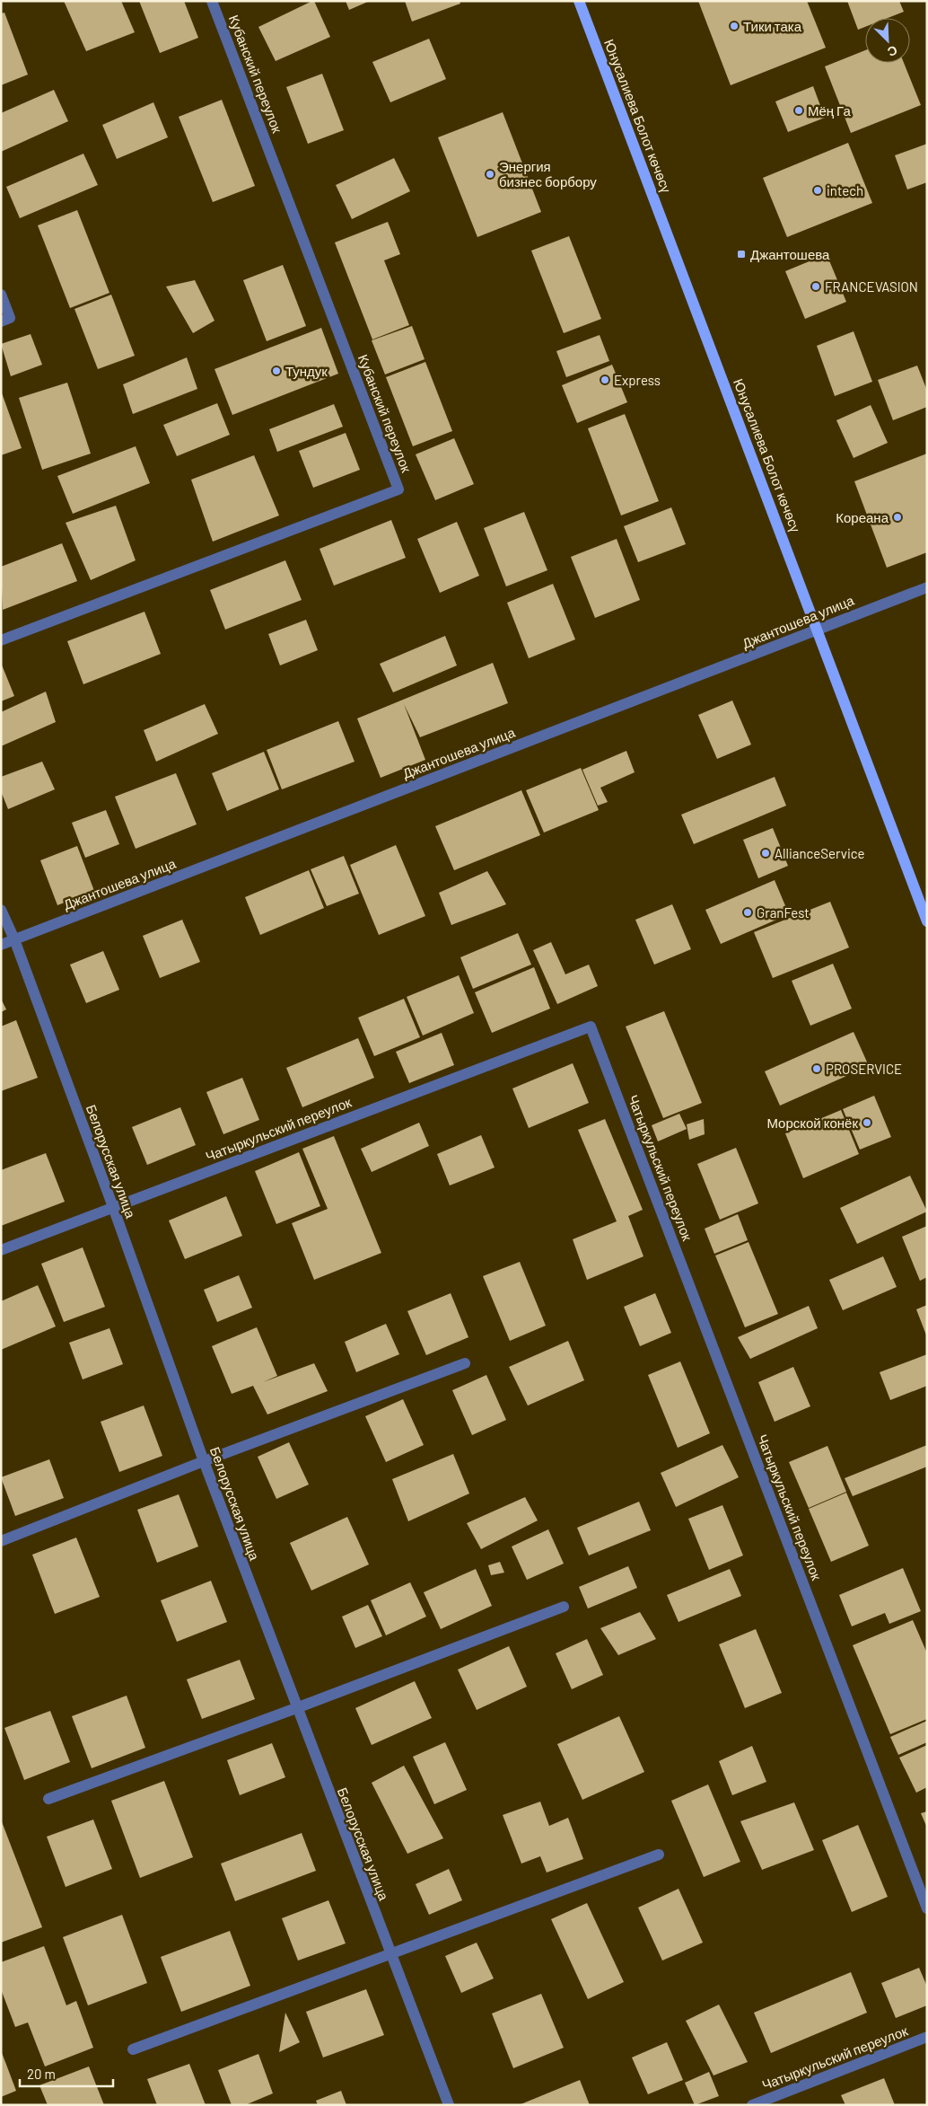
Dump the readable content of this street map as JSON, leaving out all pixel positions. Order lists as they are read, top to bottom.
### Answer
{
  "streets": {
    "main road": ["Юнусалиева Болот көчөсү"],
    "street": [
      "Кубанский переулок",
      "Джантошева улица",
      "Чатыркульский переулок",
      "Белорусская улица"
    ]
  },
  "crossings": [
    ["Юнусалиева Болот көчөсү", "Джантошева улица"],
    ["Джантошева улица", "Белорусская улица"],
    ["Чатыркульский переулок", "Белорусская улица"]
  ],
  "places": {
    "other": [
      "Тики така",
      "Мёң Га",
      "Энергия бизнес борбору",
      "intech",
      "FRANCEVASION",
      "Тундук",
      "Express",
      "Кореана",
      "AllianceService",
      "GranFest",
      "PROSERVICE",
      "Морской конёк"
    ],
    "transit": ["Джантошева"]
  },
  "scale_bar": "20 m",
  "north": "bottom right"
}
